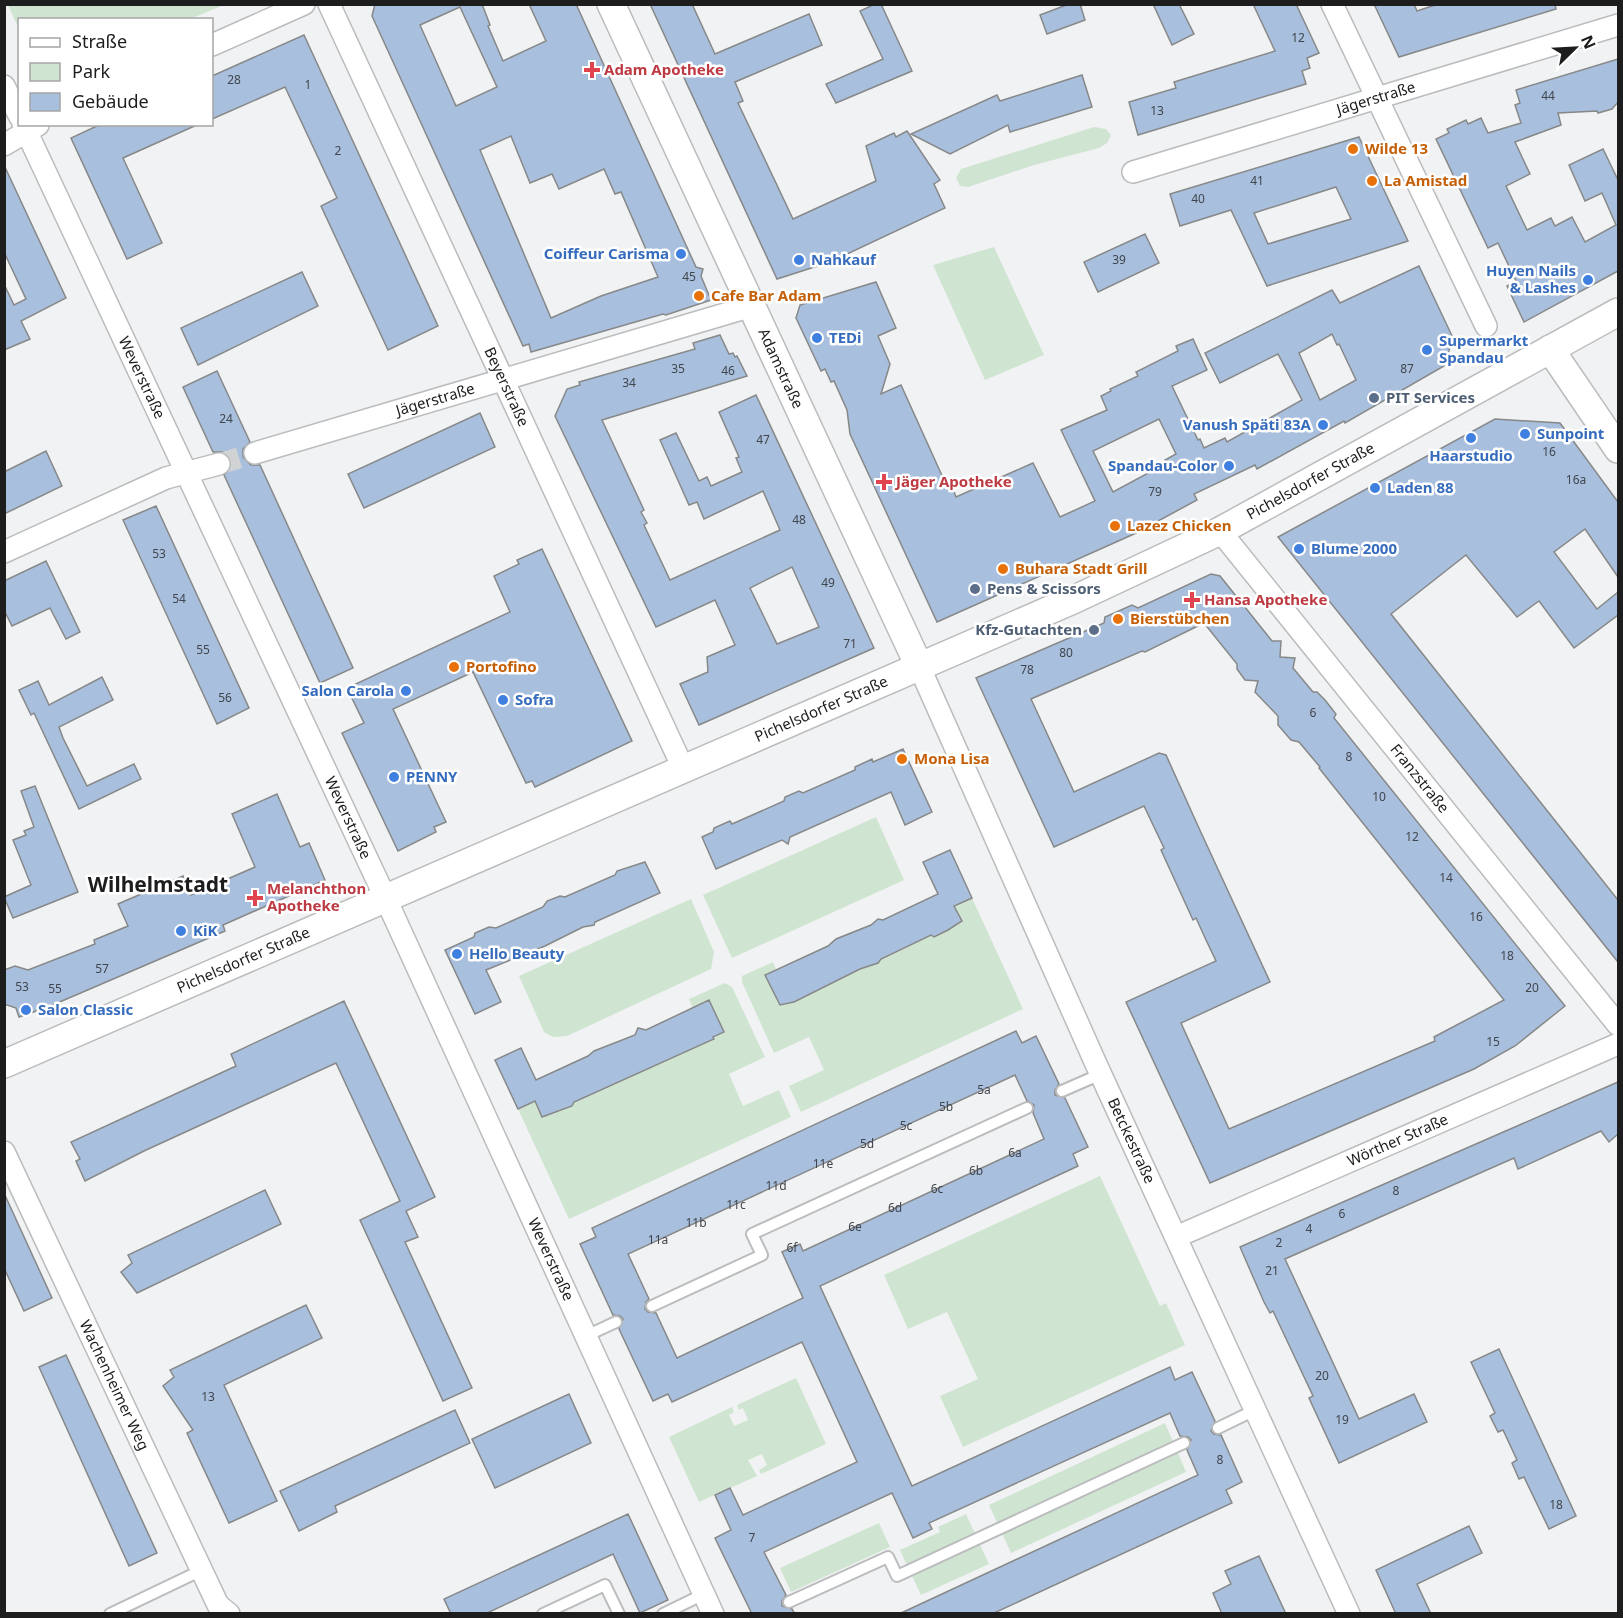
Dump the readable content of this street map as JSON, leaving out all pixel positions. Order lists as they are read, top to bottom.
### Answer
{
  "streets": {
    "street": [
      "Jägerstraße",
      "Adamstraße",
      "Weverstraße",
      "Beyerstraße",
      "Pichelsdorfer Straße",
      "Franzstraße",
      "Betckestraße",
      "Wörther Straße",
      "Wachenheimer Weg"
    ]
  },
  "crossings": [
    ["Jägerstraße", "Adamstraße"],
    ["Jägerstraße", "Beyerstraße"],
    ["Adamstraße", "Pichelsdorfer Straße"],
    ["Adamstraße", "Betckestraße"],
    ["Weverstraße", "Pichelsdorfer Straße"],
    ["Beyerstraße", "Pichelsdorfer Straße"],
    ["Pichelsdorfer Straße", "Franzstraße"],
    ["Pichelsdorfer Straße", "Betckestraße"],
    ["Betckestraße", "Wörther Straße"]
  ],
  "districts": ["Wilhelmstadt"],
  "places": {
    "health": [
      "Adam Apotheke",
      "Jäger Apotheke",
      "Hansa Apotheke",
      "Melanchthon Apotheke"
    ],
    "other": [
      "Wilde 13",
      "La Amistad",
      "Coiffeur Carisma",
      "Nahkauf",
      "Huyen Nails & Lashes",
      "Cafe Bar Adam",
      "TEDi",
      "Supermarkt Spandau",
      "PIT Services",
      "Vanush Späti 83A",
      "Sunpoint",
      "Haarstudio",
      "Spandau-Color",
      "Laden 88",
      "Lazez Chicken",
      "Blume 2000",
      "Buhara Stadt Grill",
      "Pens & Scissors",
      "Bierstübchen",
      "Kfz-Gutachten",
      "Portofino",
      "Salon Carola",
      "Sofra",
      "Mona Lisa",
      "PENNY",
      "KiK",
      "Hello Beauty",
      "Salon Classic"
    ]
  },
  "house_numbers": [
    "12",
    "28",
    "1",
    "44",
    "13",
    "2",
    "41",
    "40",
    "39",
    "45",
    "35",
    "87",
    "46",
    "34",
    "24",
    "47",
    "16",
    "16a",
    "79",
    "48",
    "53",
    "49",
    "54",
    "71",
    "55",
    "80",
    "78",
    "56",
    "6",
    "8",
    "10",
    "12",
    "14",
    "16",
    "18",
    "57",
    "53",
    "20",
    "55",
    "15",
    "5a",
    "5b",
    "5c",
    "5d",
    "6a",
    "11e",
    "6b",
    "11d",
    "6c",
    "8",
    "11c",
    "6d",
    "6",
    "11b",
    "6e",
    "4",
    "11a",
    "2",
    "6f",
    "21",
    "20",
    "13",
    "19",
    "8",
    "18",
    "7"
  ],
  "legend": ["Straße", "Park", "Gebäude"],
  "north": "top right"
}
